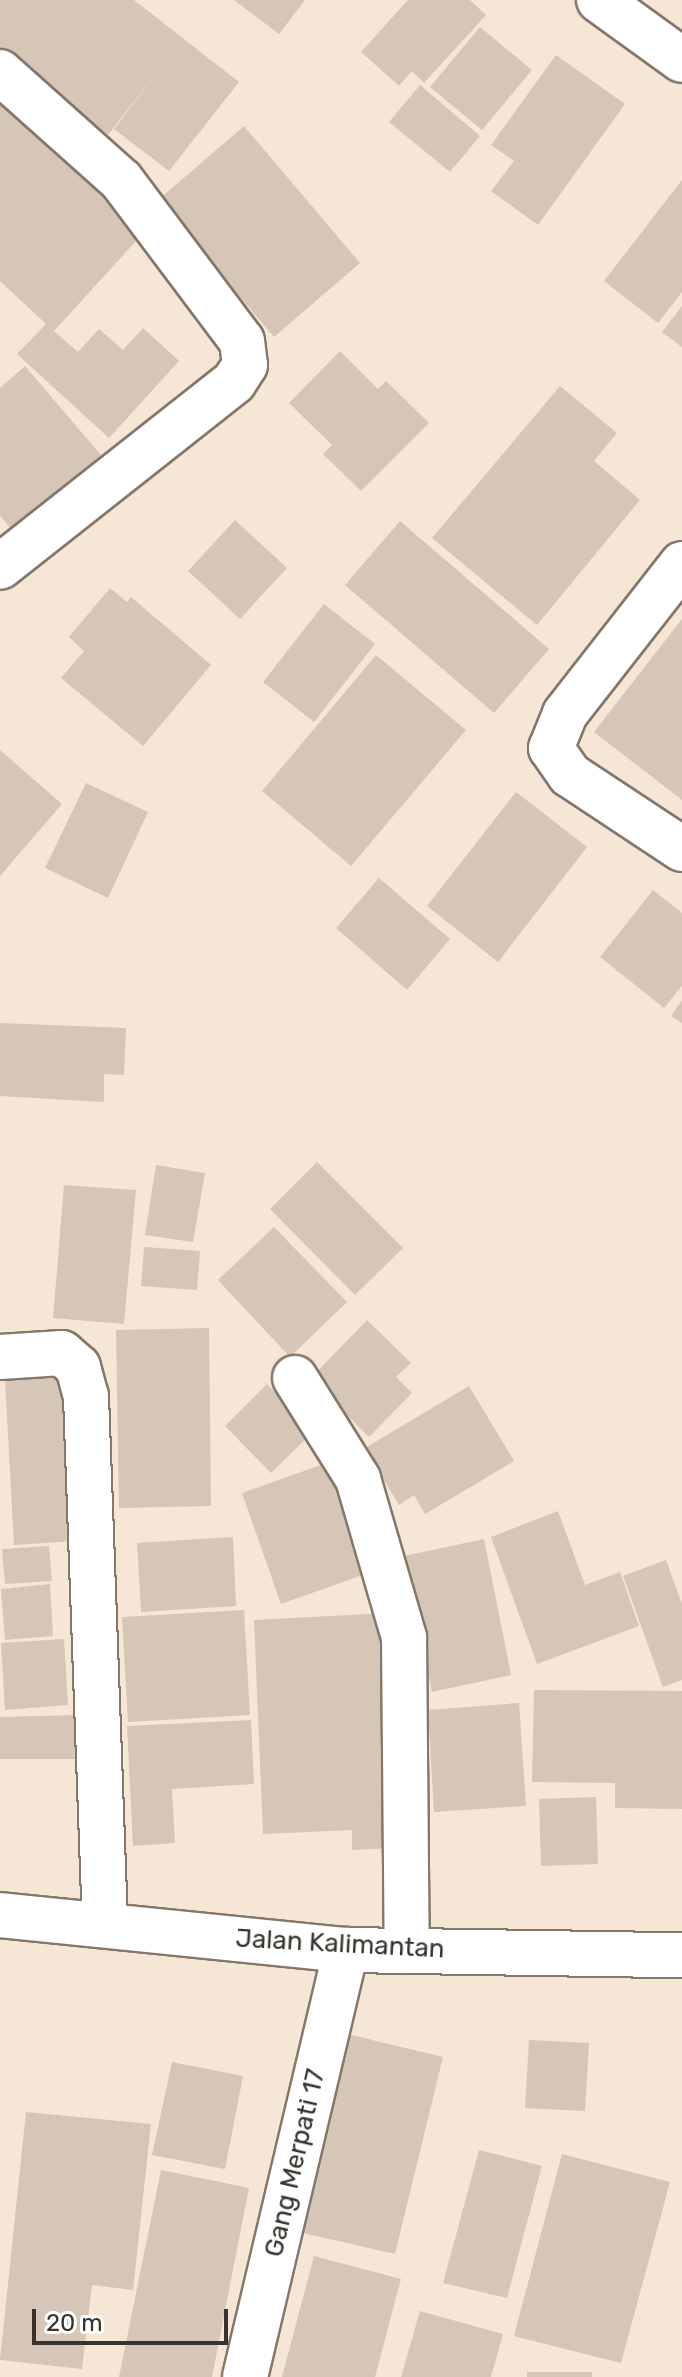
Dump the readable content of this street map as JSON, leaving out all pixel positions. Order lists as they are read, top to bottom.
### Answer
{
  "streets": {
    "street": ["Jalan Kalimantan", "Gang Merpati 17"]
  },
  "crossings": [
    ["Jalan Kalimantan", "Gang Merpati 17"]
  ],
  "scale_bar": "20 m"
}
